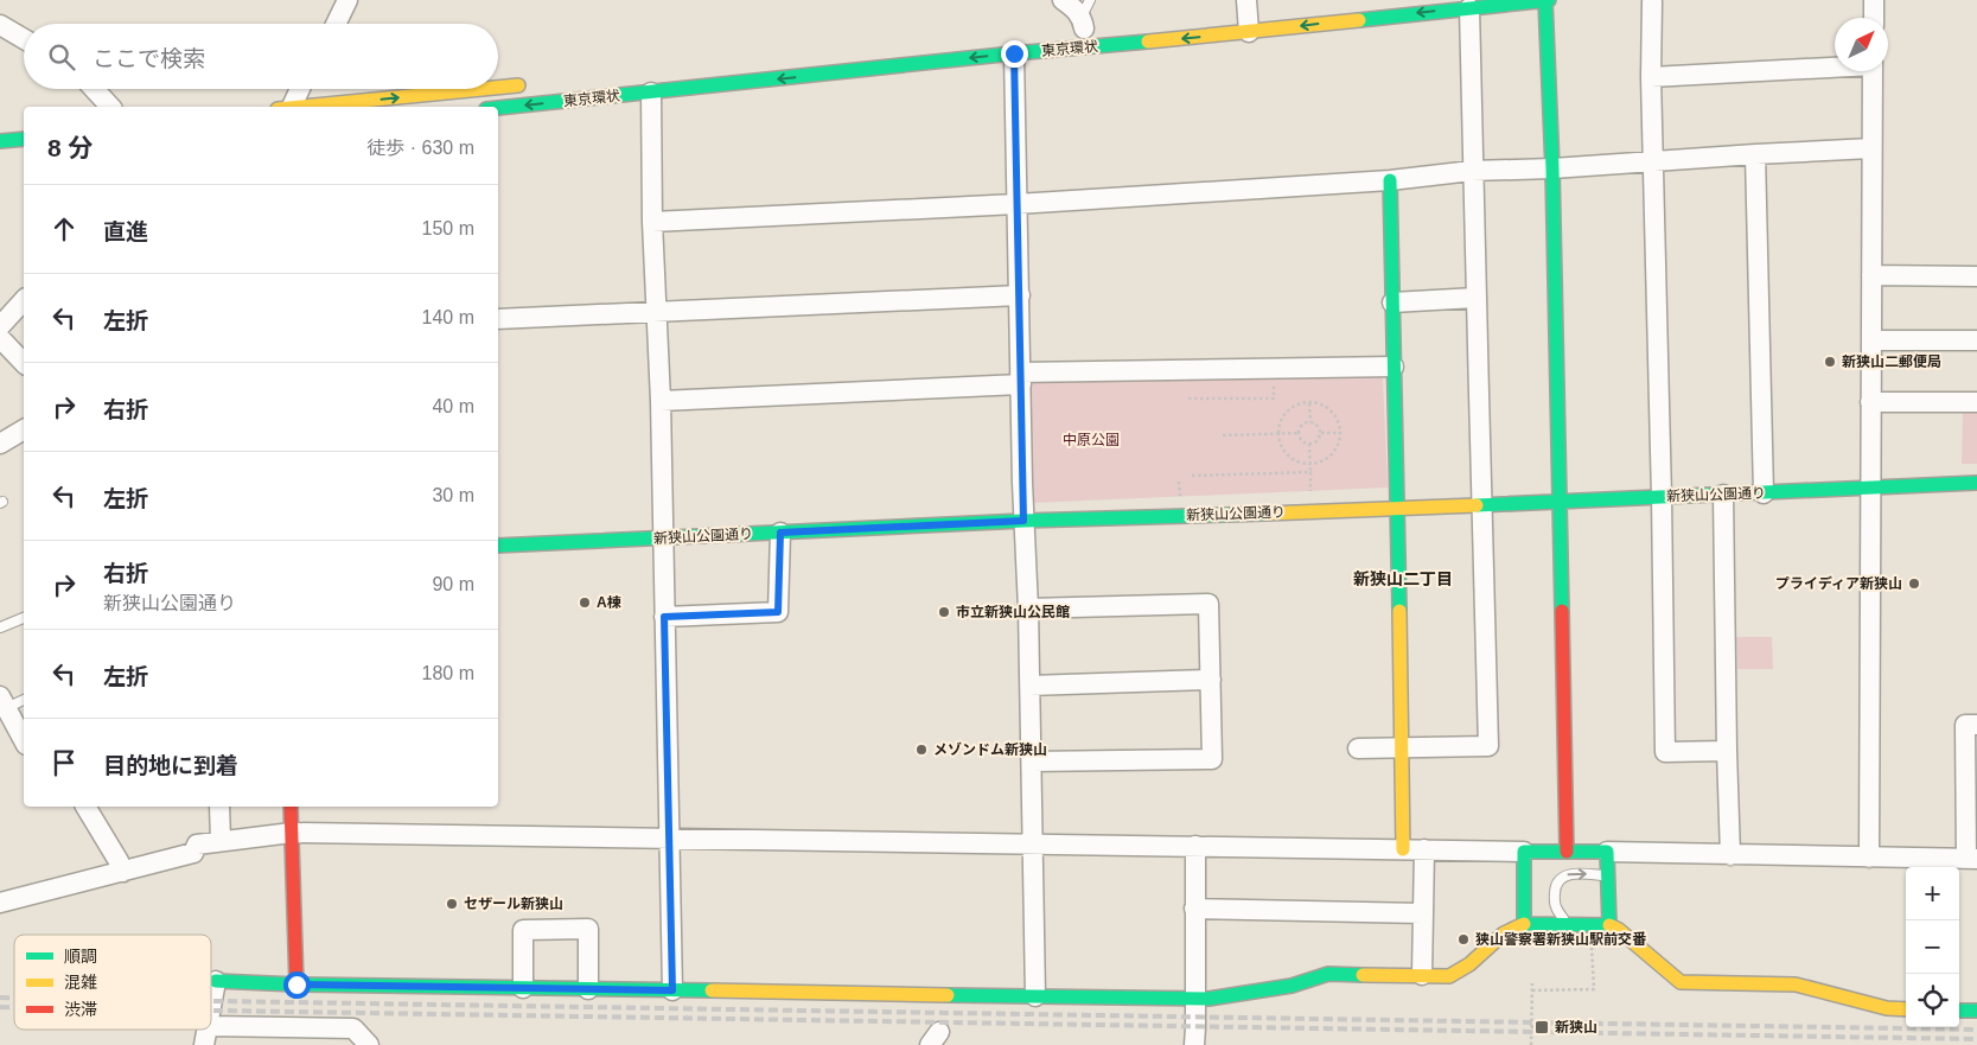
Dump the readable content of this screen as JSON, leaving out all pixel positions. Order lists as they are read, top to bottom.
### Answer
{
  "streets": {
    "main road": ["東京環状", "新狭山公園通り"]
  },
  "one_way": ["東京環状"],
  "districts": ["新狭山二丁目"],
  "parks": ["中原公園"],
  "places": {
    "other": [
      "新狭山二郵便局",
      "プライディア新狭山",
      "A棟",
      "市立新狭山公民館",
      "メゾンドム新狭山",
      "セザール新狭山",
      "狭山警察署新狭山駅前交番"
    ],
    "transit": ["新狭山"]
  },
  "legend": ["順調", "混雑", "渋滞"],
  "north": "top right",
  "page": {
    "search": "ここで検索",
    "heading": ["8 分", "徒歩 · 630 m"],
    "list": [
      ["直進", "150 m"],
      ["左折", "140 m"],
      ["右折", "40 m"],
      ["左折", "30 m"],
      ["右折", "新狭山公園通り", "90 m"],
      ["左折", "180 m"],
      "目的地に到着"
    ],
    "map_buttons": ["+", "−"]
  }
}
